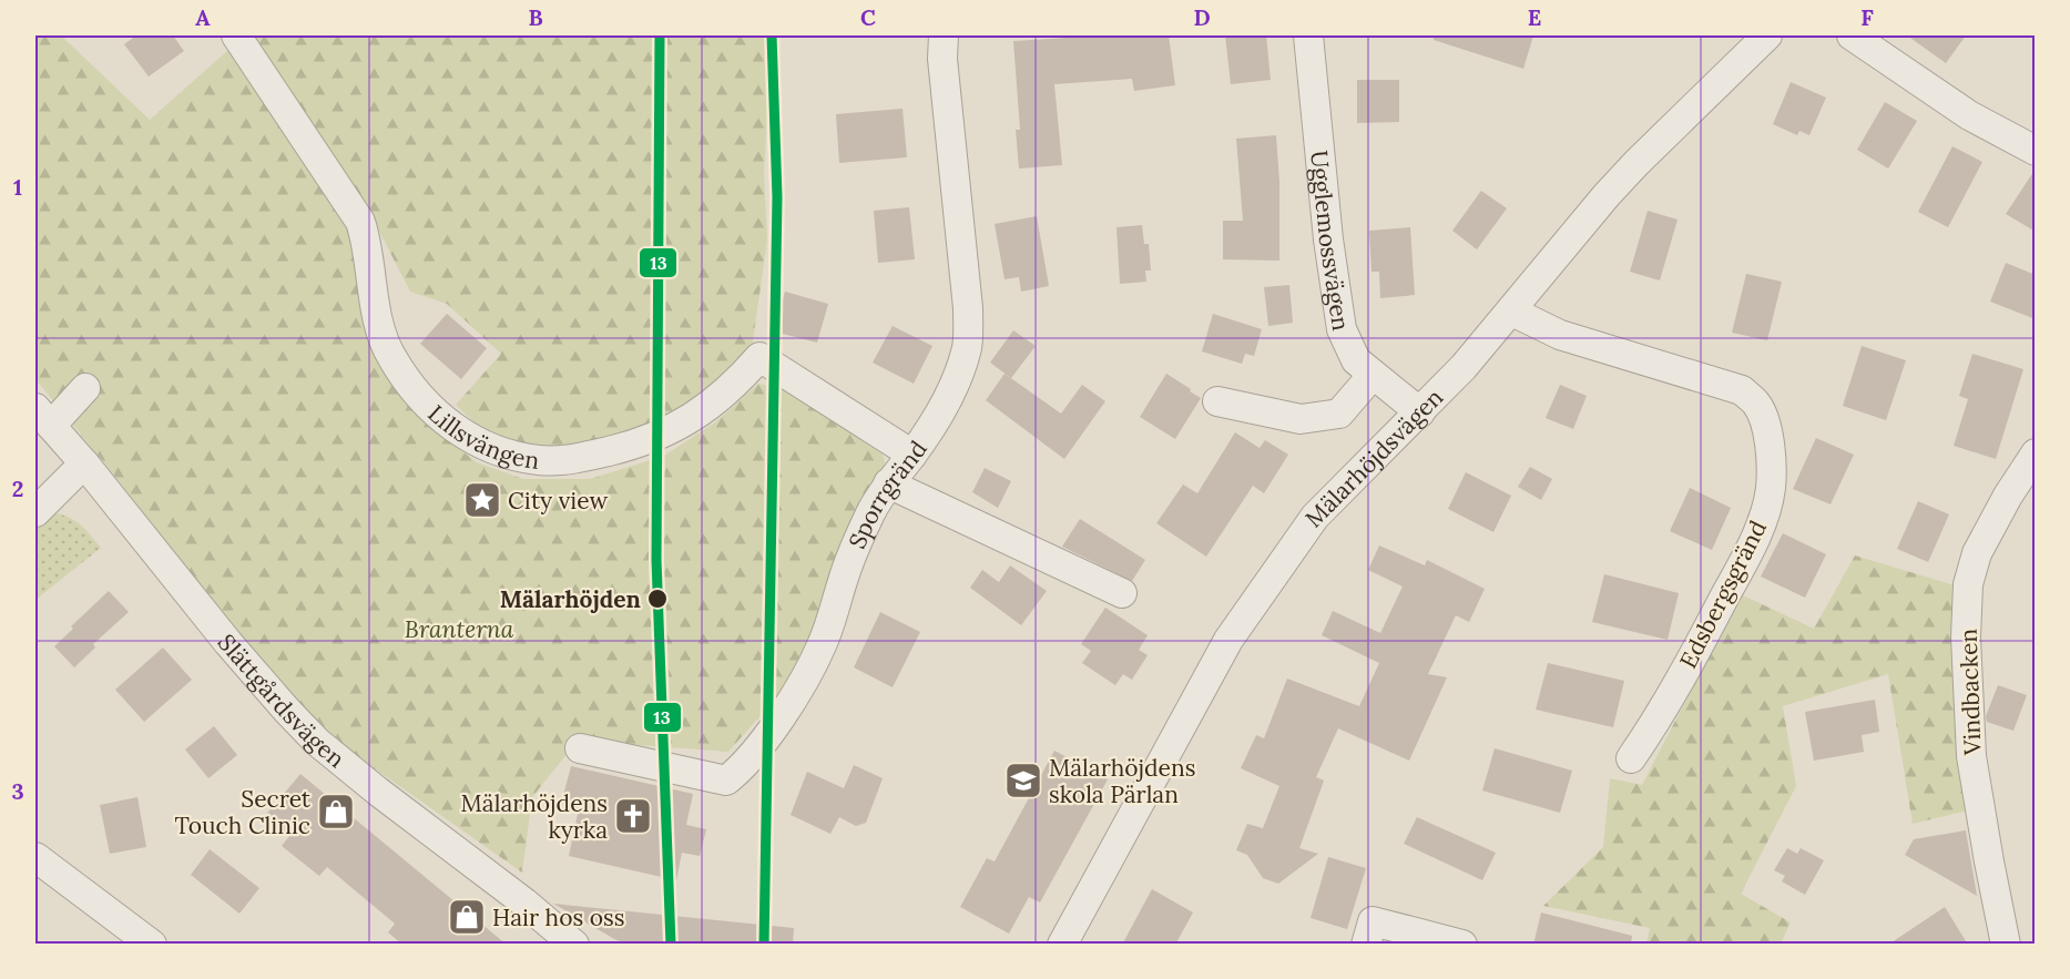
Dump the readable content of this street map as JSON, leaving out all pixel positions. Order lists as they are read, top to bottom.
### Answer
{
  "streets": {
    "street": [
      "Ugglemossvägen",
      "Lillsvängen",
      "Mälarhöjdsvägen",
      "Sporrgränd",
      "Edsbergsgränd",
      "Vindbacken",
      "Slättgårdsvägen"
    ]
  },
  "crossings": [
    ["Ugglemossvägen", "Mälarhöjdsvägen"],
    ["Lillsvängen", "Sporrgränd"],
    ["Mälarhöjdsvägen", "Edsbergsgränd"]
  ],
  "parks": ["Branterna"],
  "places": {
    "place": ["City view"],
    "other": ["Mälarhöjden"],
    "school or university": ["Mälarhöjdens skola Pärlan"],
    "shop": ["Secret Touch Clinic", "Hair hos oss"],
    "church": ["Mälarhöjdens kyrka"]
  },
  "lines": ["transit line 13"],
  "grid": {
    "columns": [
      "A",
      "B",
      "C",
      "D",
      "E",
      "F"
    ],
    "rows": ["1", "2", "3"]
  }
}
